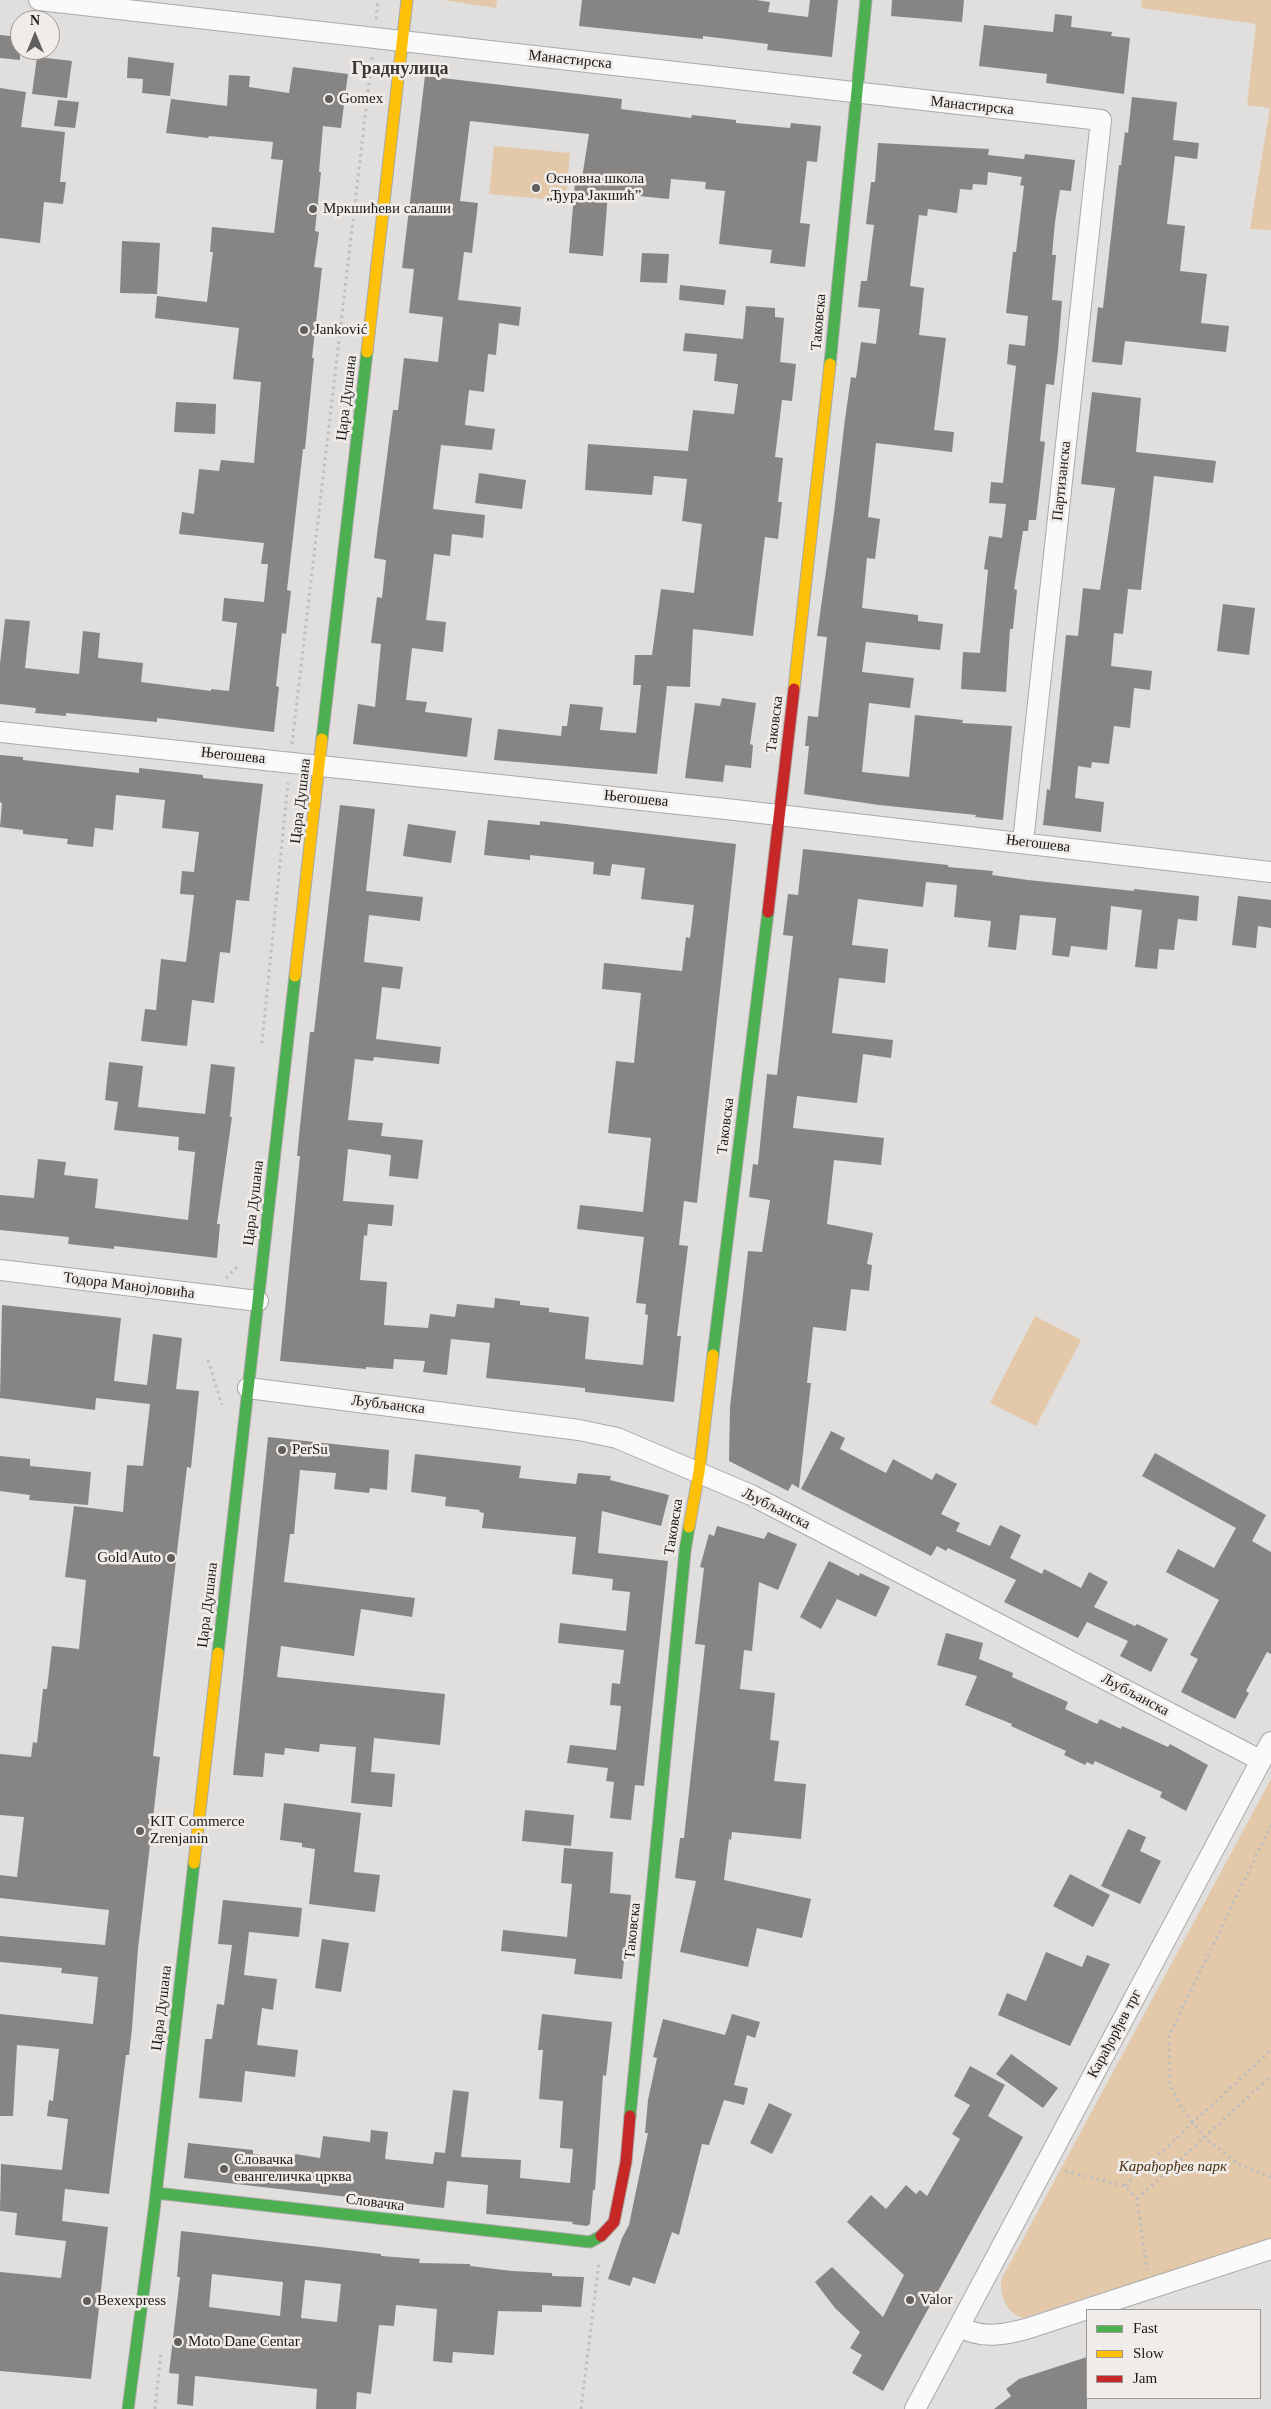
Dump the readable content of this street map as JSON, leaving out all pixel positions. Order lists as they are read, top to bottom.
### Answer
{
  "streets": {
    "street": [
      "Манастирска",
      "Таковска",
      "Цара Душана",
      "Партизанска",
      "Његошева",
      "Тодора Манојловића",
      "Љубљанска",
      "Карађорђев трг",
      "Словачка"
    ]
  },
  "crossings": [
    ["Манастирска", "Таковска"],
    ["Манастирска", "Цара Душана"],
    ["Манастирска", "Партизанска"],
    ["Таковска", "Његошева"],
    ["Таковска", "Љубљанска"],
    ["Таковска", "Словачка"],
    ["Цара Душана", "Његошева"],
    ["Цара Душана", "Тодора Манојловића"],
    ["Цара Душана", "Љубљанска"],
    ["Цара Душана", "Словачка"],
    ["Партизанска", "Његошева"],
    ["Љубљанска", "Карађорђев трг"]
  ],
  "districts": ["Граднулица"],
  "parks": ["Карађорђев парк"],
  "places": [
    "Gomex",
    "Основна школа „Ђура Јакшић”",
    "Мркшићеви салаши",
    "Janković",
    "PerSu",
    "Gold Auto",
    "KIT Commerce Zrenjanin",
    "Словачка евангеличка црква",
    "Valor",
    "Bexexpress",
    "Moto Dane Centar"
  ],
  "legend": ["Fast", "Slow", "Jam"],
  "north": "top"
}
